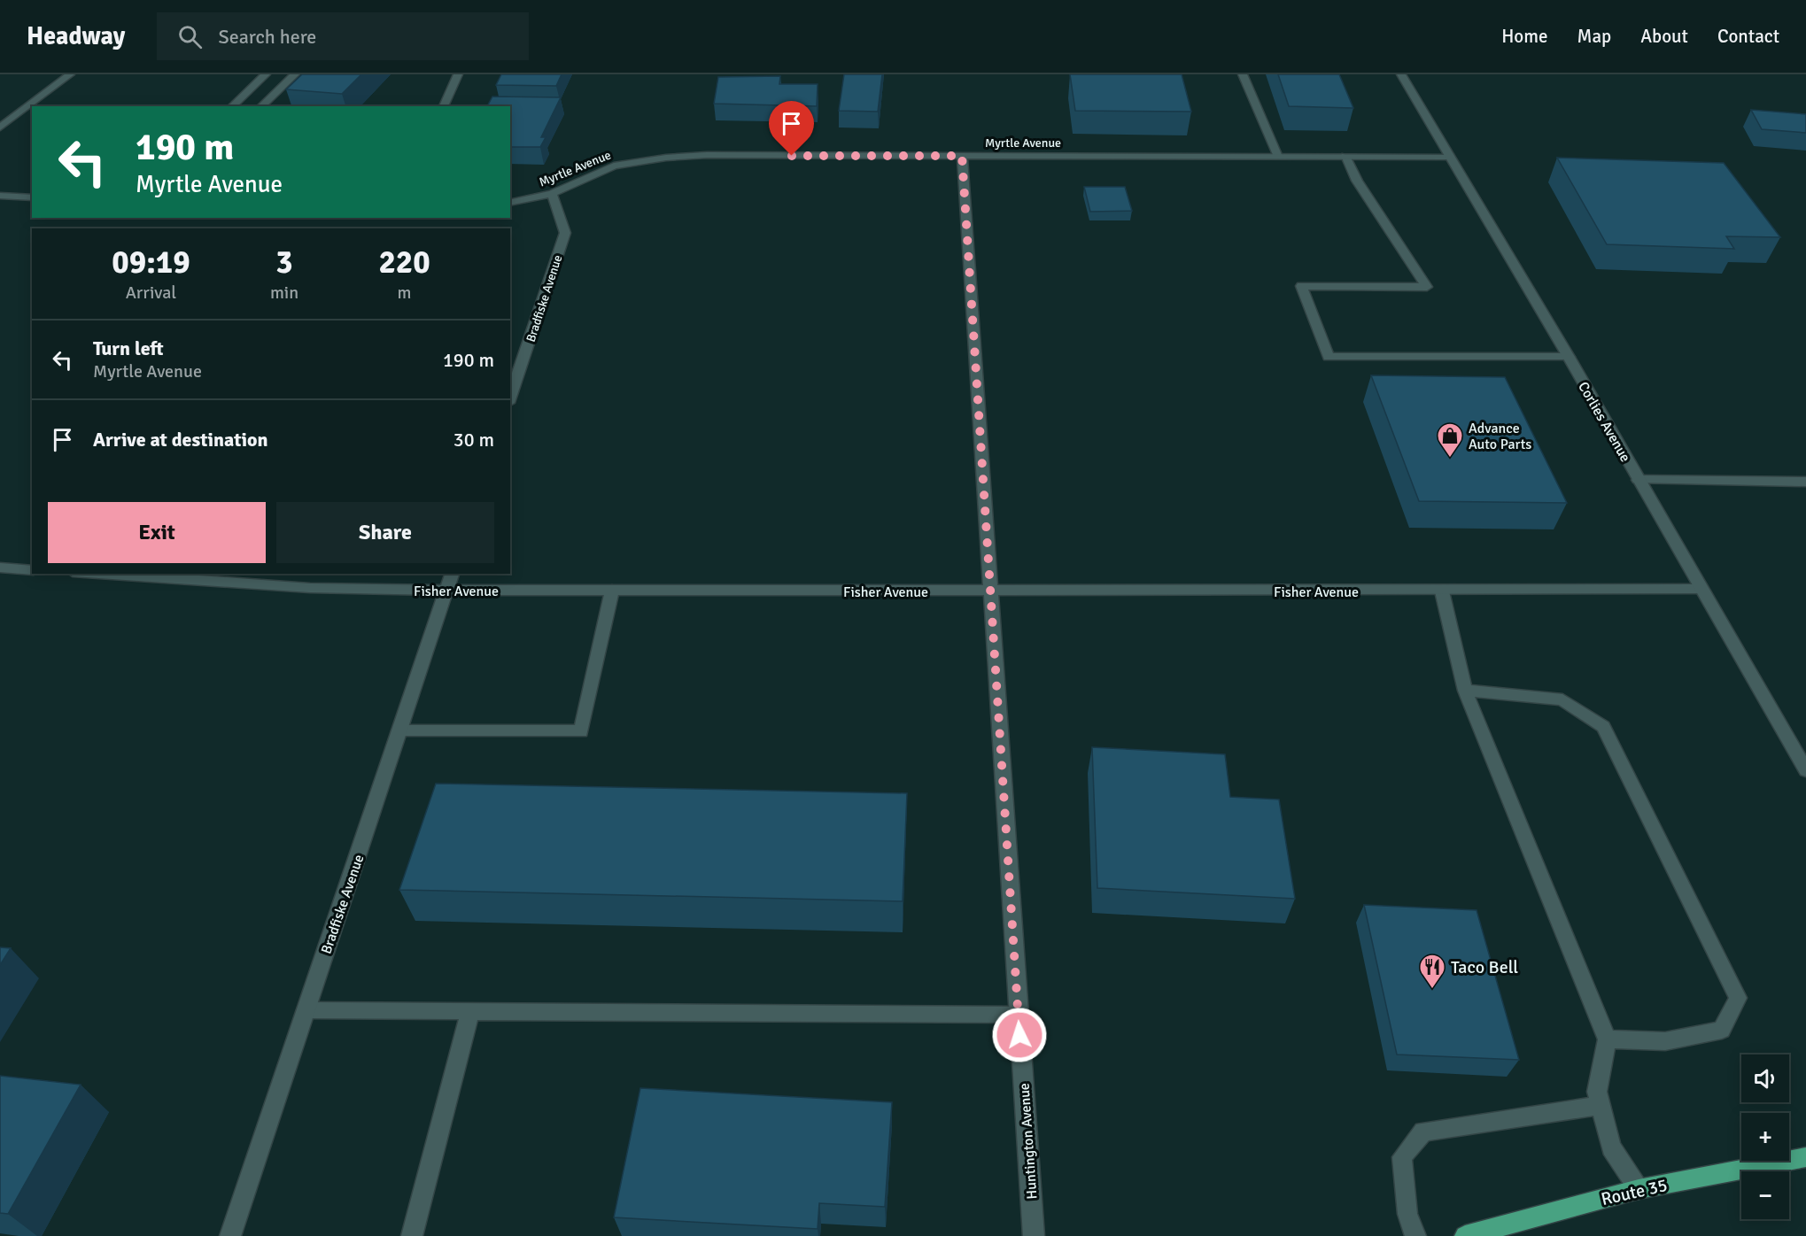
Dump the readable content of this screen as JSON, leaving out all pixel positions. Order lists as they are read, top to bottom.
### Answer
{
  "streets": {
    "main road": ["Route 35"],
    "street": [
      "Myrtle Avenue",
      "Bradfiske Avenue",
      "Corlies Avenue",
      "Fisher Avenue",
      "Huntington Avenue"
    ]
  },
  "crossings": [
    ["Myrtle Avenue", "Bradfiske Avenue"],
    ["Myrtle Avenue", "Corlies Avenue"],
    ["Myrtle Avenue", "Huntington Avenue"],
    ["Bradfiske Avenue", "Fisher Avenue"],
    ["Corlies Avenue", "Fisher Avenue"],
    ["Fisher Avenue", "Huntington Avenue"]
  ],
  "places": {
    "shop": ["Advance Auto Parts"],
    "restaurant": ["Taco Bell"]
  },
  "page": {
    "header": "Headway",
    "search": "Search here",
    "nav": [
      "Home",
      "Map",
      "About",
      "Contact"
    ],
    "turn": ["190 m", "Myrtle Avenue"],
    "eta": [
      "09:19",
      "Arrival",
      "3",
      "min",
      "220",
      "m"
    ],
    "list": [
      {
        "name": "Turn left",
        "note": "Myrtle Avenue",
        "value": "190 m"
      },
      {
        "name": "Arrive at destination",
        "value": "30 m"
      }
    ],
    "buttons": ["Exit", "Share"],
    "map_buttons": ["+", "−"]
  }
}
